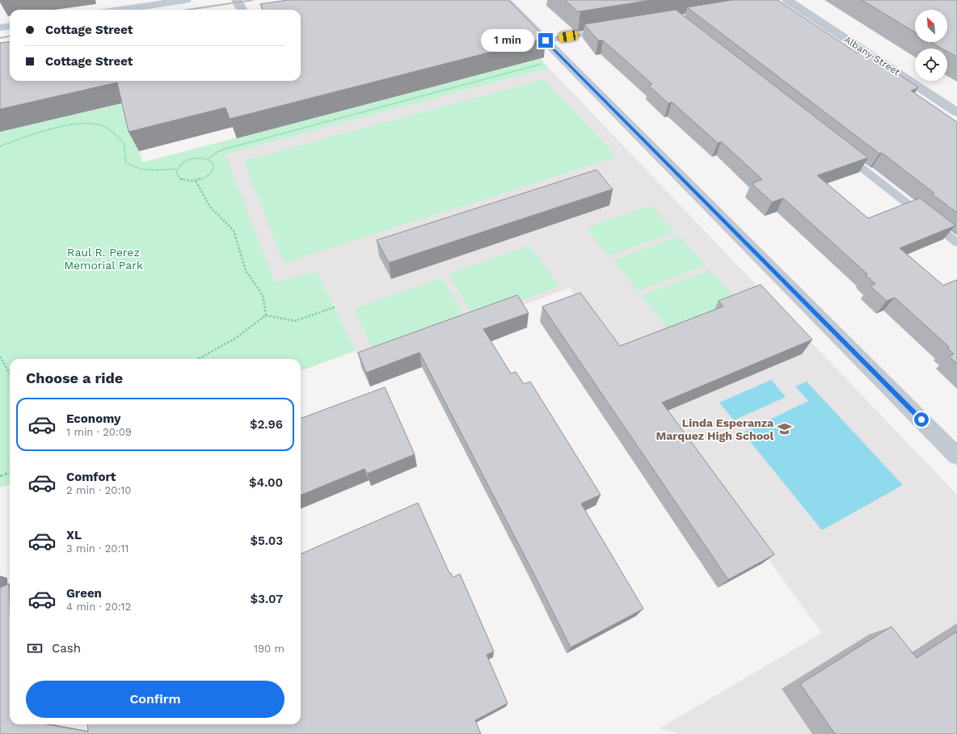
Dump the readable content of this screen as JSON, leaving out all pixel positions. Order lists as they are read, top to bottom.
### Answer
{
  "streets": {
    "street": ["Albany Street"]
  },
  "parks": ["Raul R. Perez Memorial Park"],
  "places": {
    "school or university": ["Linda Esperanza Marquez High School"]
  },
  "north": "top left",
  "page": {
    "banner": ["Cottage Street", "Cottage Street"],
    "bubble": "1 min",
    "heading": "Choose a ride",
    "list": [
      {
        "name": "Economy",
        "note": "1 min · 20:09",
        "value": "$2.96"
      },
      {
        "name": "Comfort",
        "note": "2 min · 20:10",
        "value": "$4.00"
      },
      {
        "name": "XL",
        "note": "3 min · 20:11",
        "value": "$5.03"
      },
      {
        "name": "Green",
        "note": "4 min · 20:12",
        "value": "$3.07"
      }
    ],
    "pay": ["Cash", "190 m"],
    "buttons": "Confirm"
  }
}
